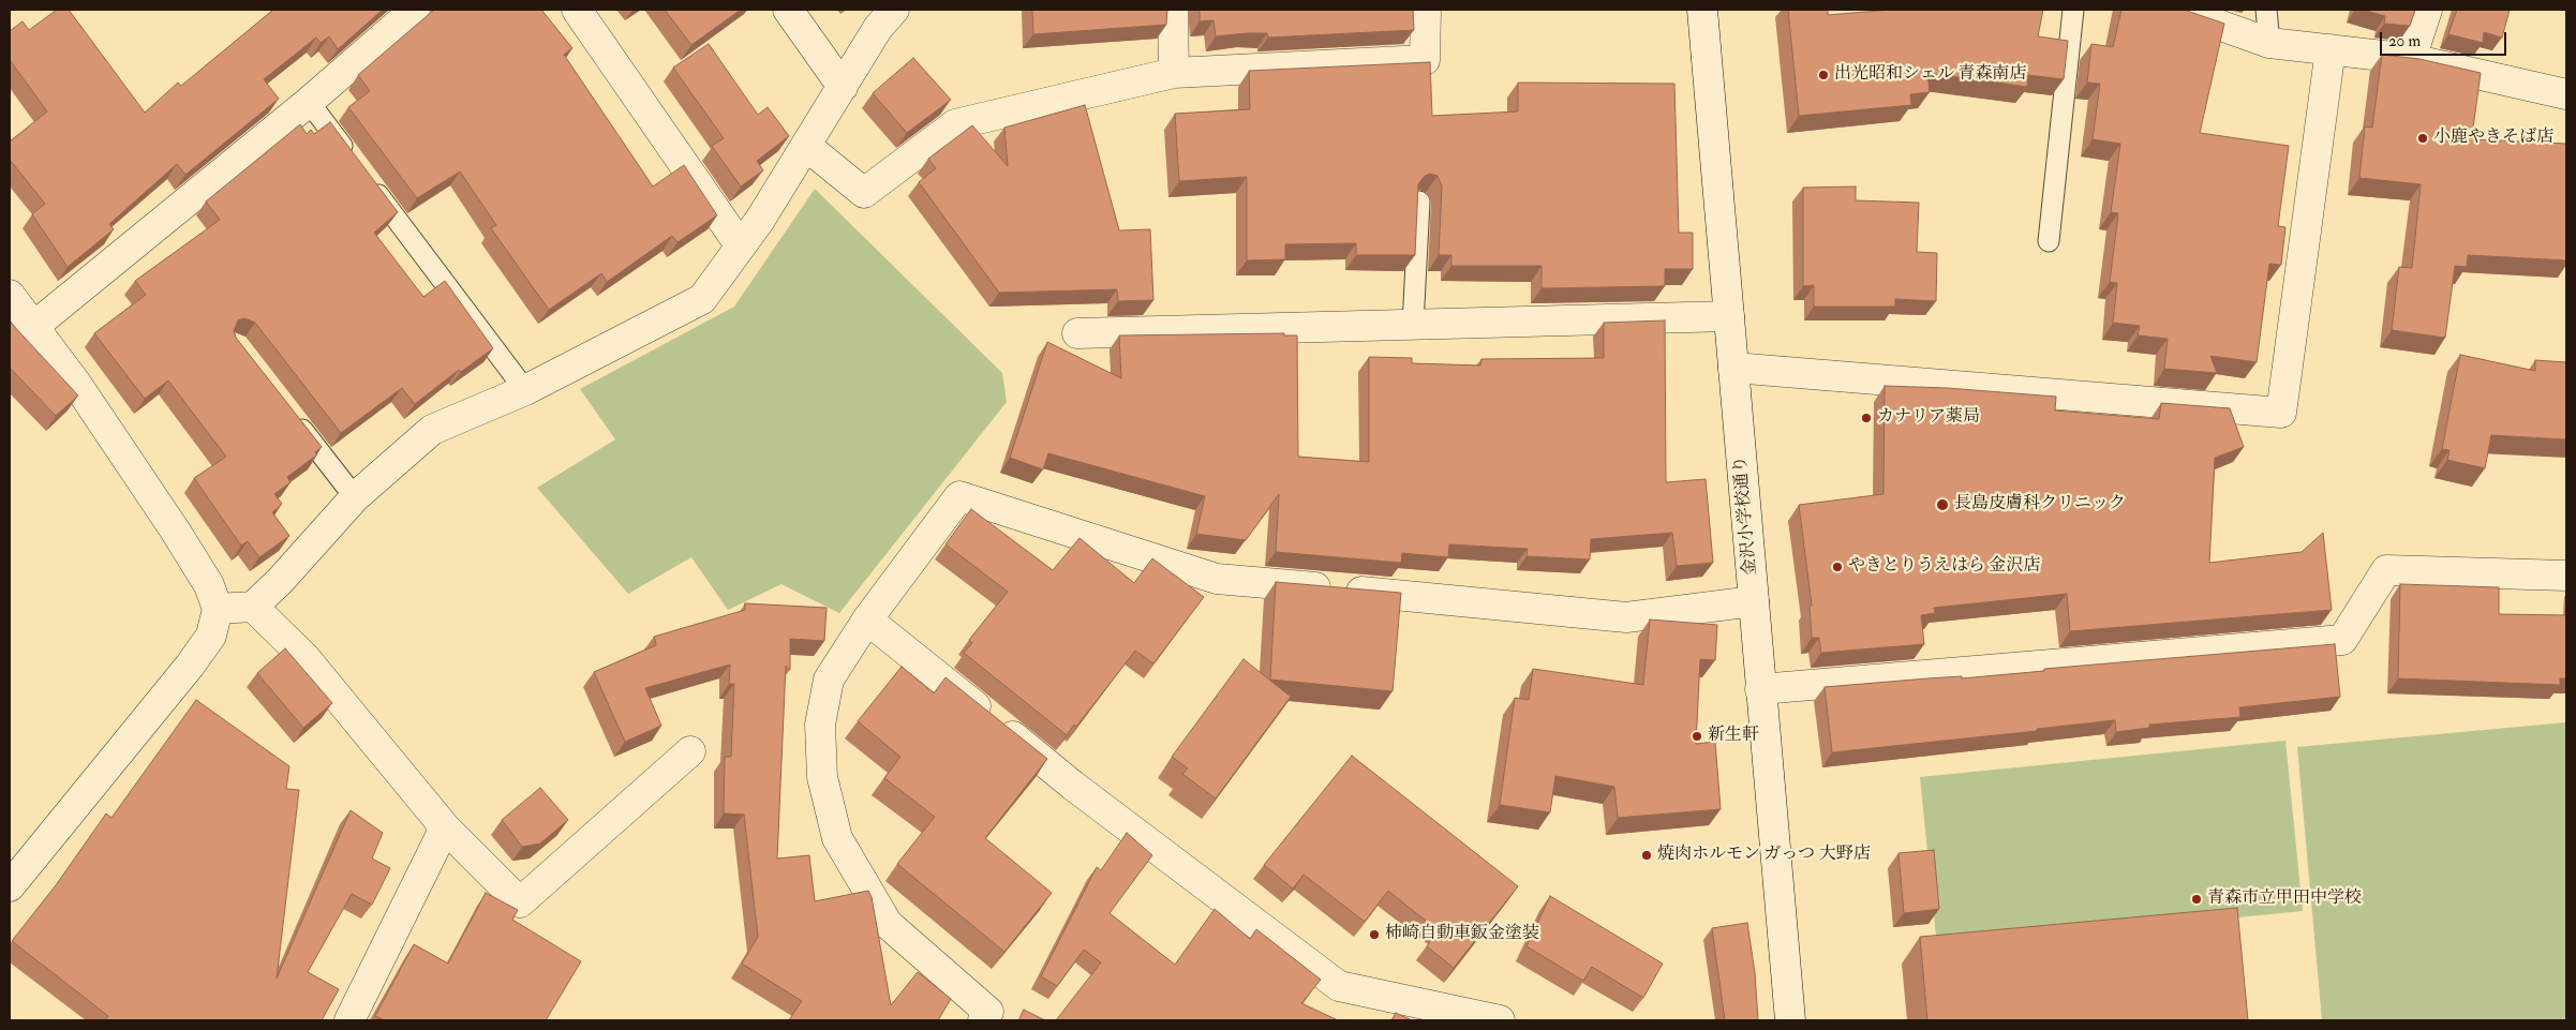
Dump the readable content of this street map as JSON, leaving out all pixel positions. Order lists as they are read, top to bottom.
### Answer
{
  "streets": {
    "street": ["金沢小学校通り"]
  },
  "places": [
    "出光昭和シェル 青森南店",
    "小鹿やきそば店",
    "カナリア薬局",
    "長島皮膚科クリニック",
    "やきとりうえはら 金沢店",
    "新生軒",
    "焼肉ホルモン ガっつ 大野店",
    "青森市立甲田中学校",
    "柿崎自動車鈑金塗装"
  ],
  "scale_bar": "20 m"
}
